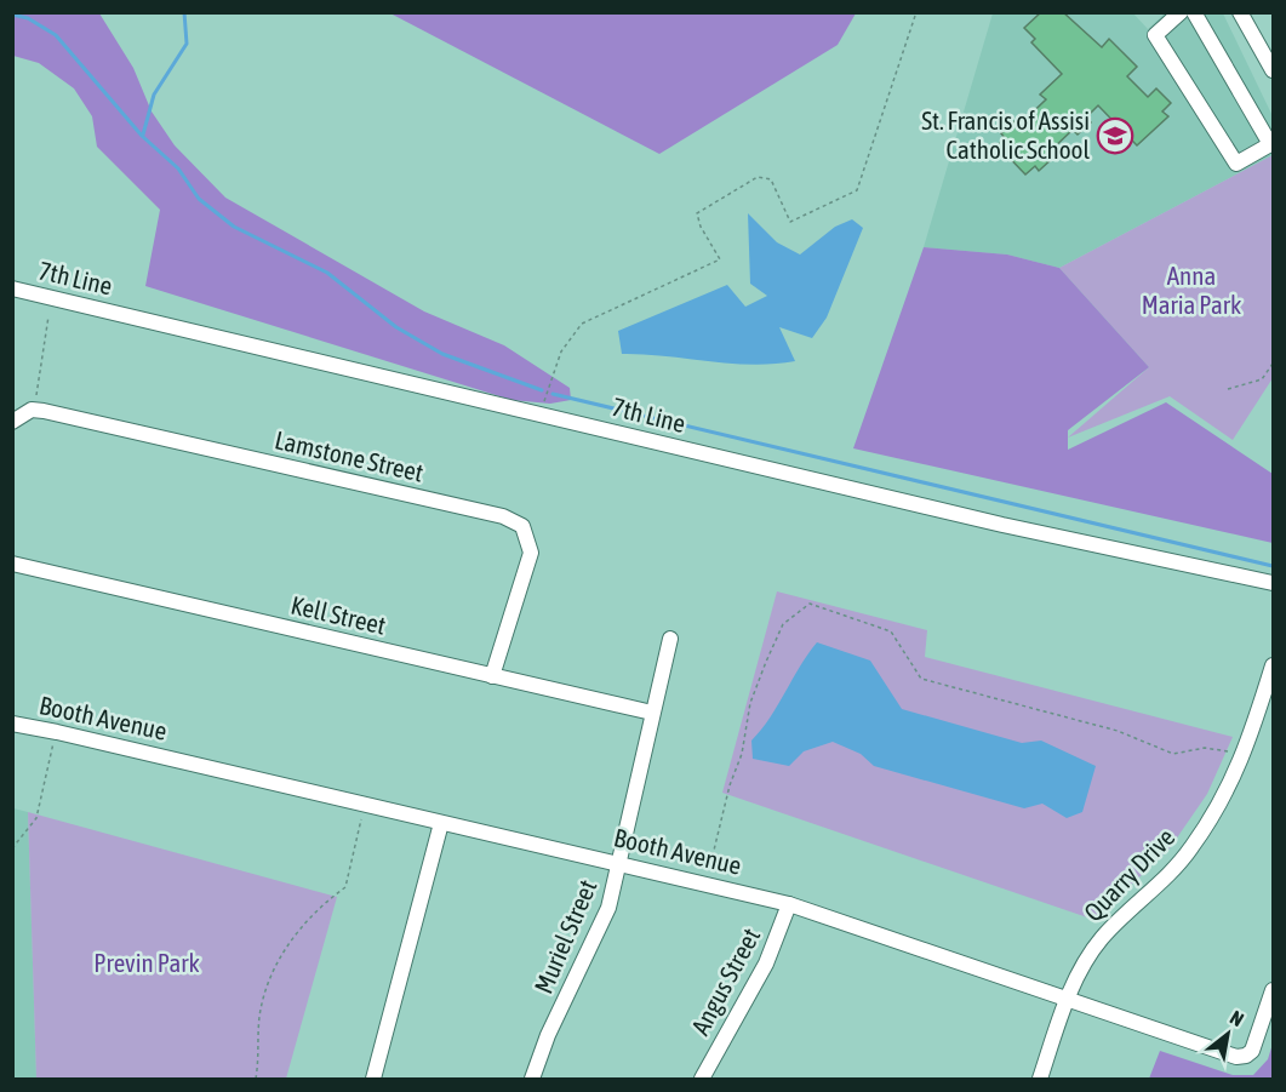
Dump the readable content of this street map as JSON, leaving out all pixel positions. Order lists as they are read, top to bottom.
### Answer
{
  "streets": {
    "street": [
      "7th Line",
      "Lamstone Street",
      "Kell Street",
      "Booth Avenue",
      "Quarry Drive",
      "Muriel Street",
      "Angus Street"
    ]
  },
  "crossings": [
    ["Lamstone Street", "Kell Street"],
    ["Kell Street", "Muriel Street"],
    ["Booth Avenue", "Quarry Drive"],
    ["Booth Avenue", "Muriel Street"],
    ["Booth Avenue", "Angus Street"]
  ],
  "parks": ["Anna Maria Park", "Previn Park"],
  "places": {
    "school or university": ["St. Francis of Assisi Catholic School"]
  },
  "north": "top right"
}
